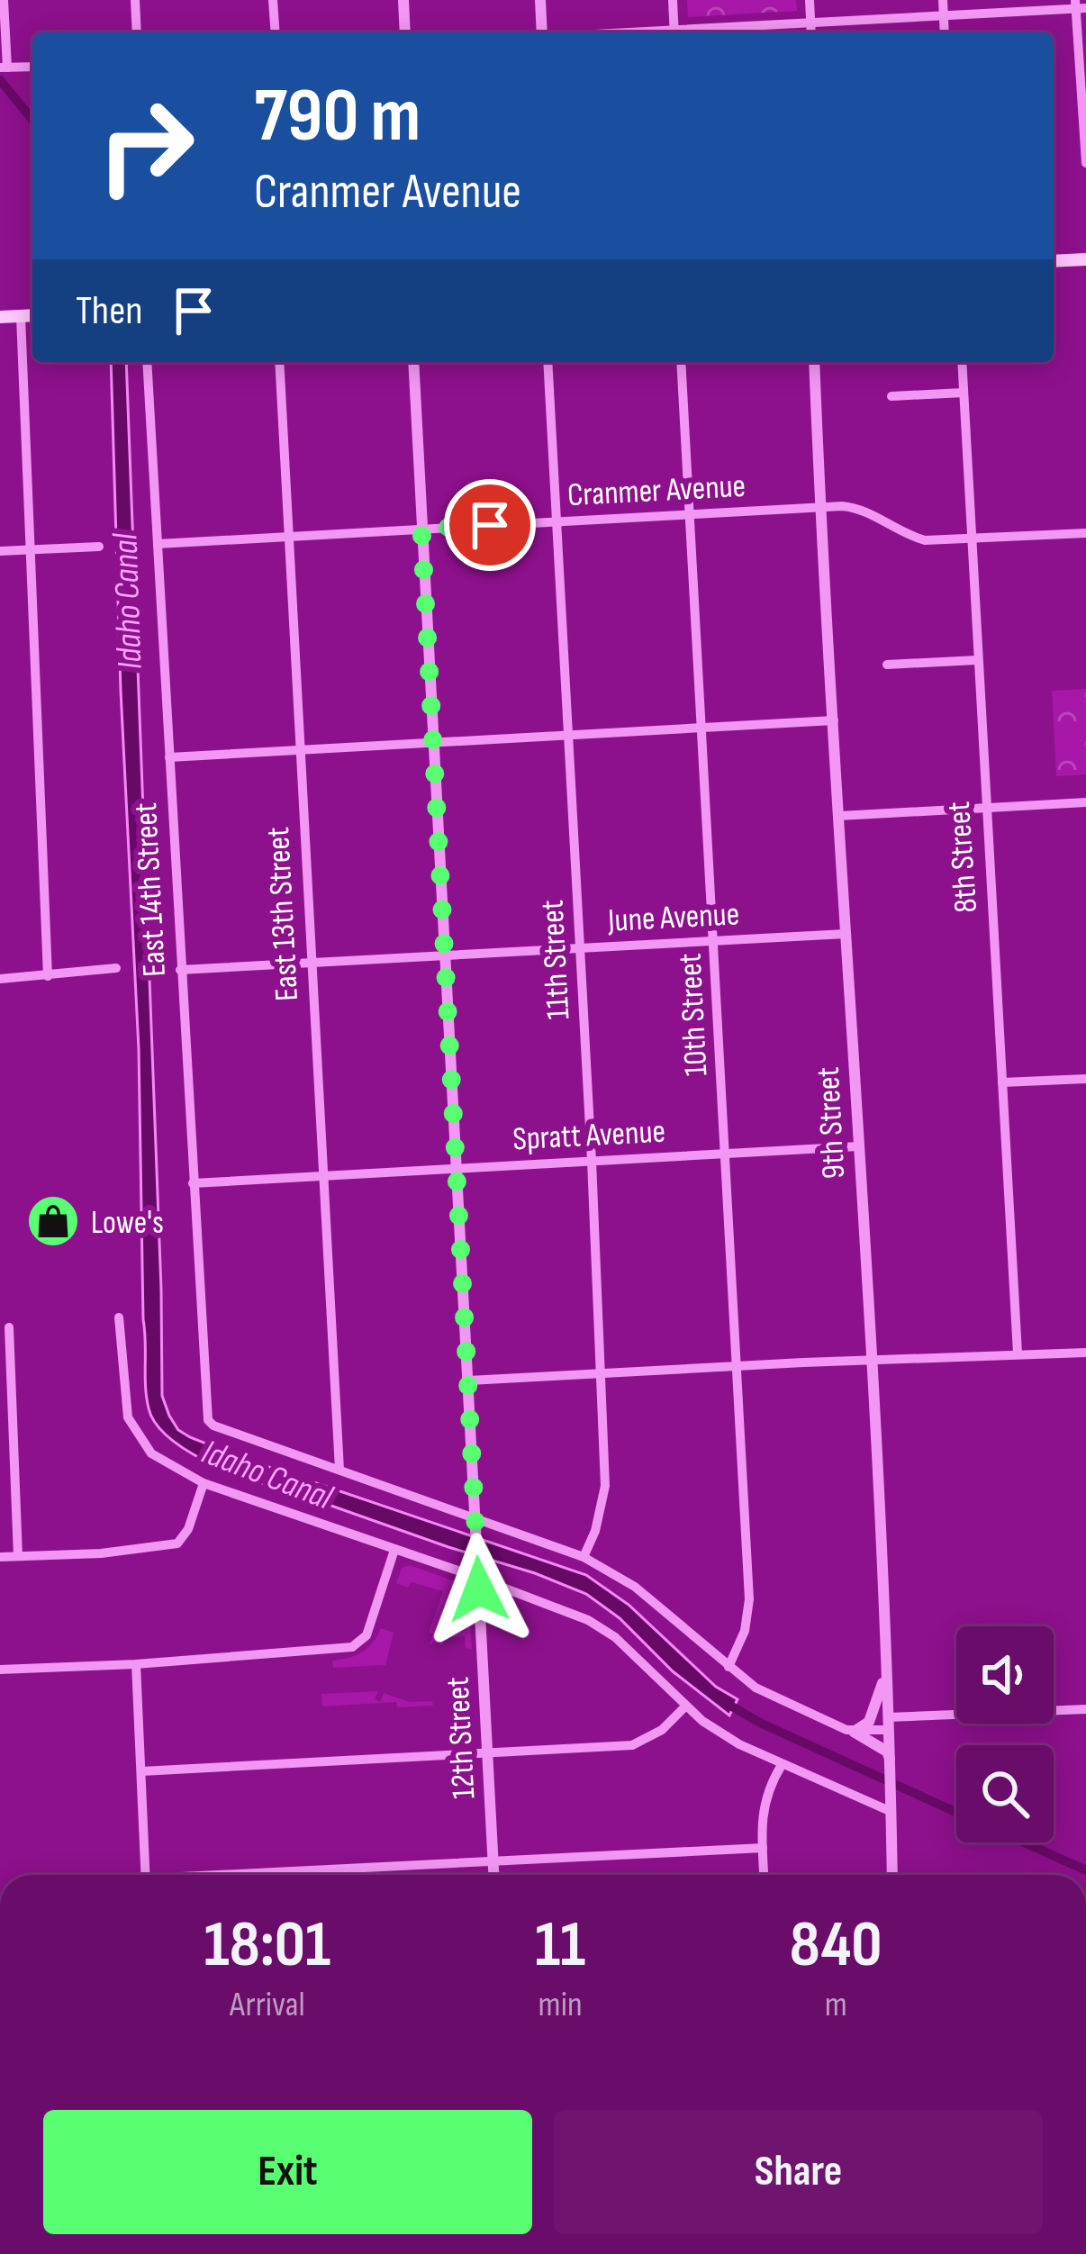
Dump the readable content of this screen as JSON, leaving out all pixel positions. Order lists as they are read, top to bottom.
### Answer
{
  "streets": {
    "street": [
      "Cranmer Avenue",
      "8th Street",
      "East 14th Street",
      "East 13th Street",
      "June Avenue",
      "11th Street",
      "10th Street",
      "9th Street",
      "Spratt Avenue",
      "12th Street"
    ]
  },
  "crossings": [
    ["Cranmer Avenue", "8th Street"],
    ["Cranmer Avenue", "East 14th Street"],
    ["Cranmer Avenue", "East 13th Street"],
    ["Cranmer Avenue", "11th Street"],
    ["Cranmer Avenue", "10th Street"],
    ["Cranmer Avenue", "9th Street"],
    ["Cranmer Avenue", "12th Street"],
    ["East 14th Street", "East 13th Street"],
    ["East 14th Street", "June Avenue"],
    ["East 14th Street", "Spratt Avenue"],
    ["East 13th Street", "June Avenue"],
    ["East 13th Street", "Spratt Avenue"],
    ["June Avenue", "11th Street"],
    ["June Avenue", "10th Street"],
    ["June Avenue", "9th Street"],
    ["June Avenue", "12th Street"],
    ["11th Street", "Spratt Avenue"],
    ["10th Street", "Spratt Avenue"],
    ["9th Street", "Spratt Avenue"],
    ["Spratt Avenue", "12th Street"]
  ],
  "water": ["Idaho Canal"],
  "places": {
    "shop": ["Lowe's"]
  },
  "page": {
    "turn": ["790 m", "Cranmer Avenue"],
    "then": "Then",
    "eta": [
      "18:01",
      "Arrival",
      "11",
      "min",
      "840",
      "m"
    ],
    "buttons": ["Exit", "Share"]
  }
}
